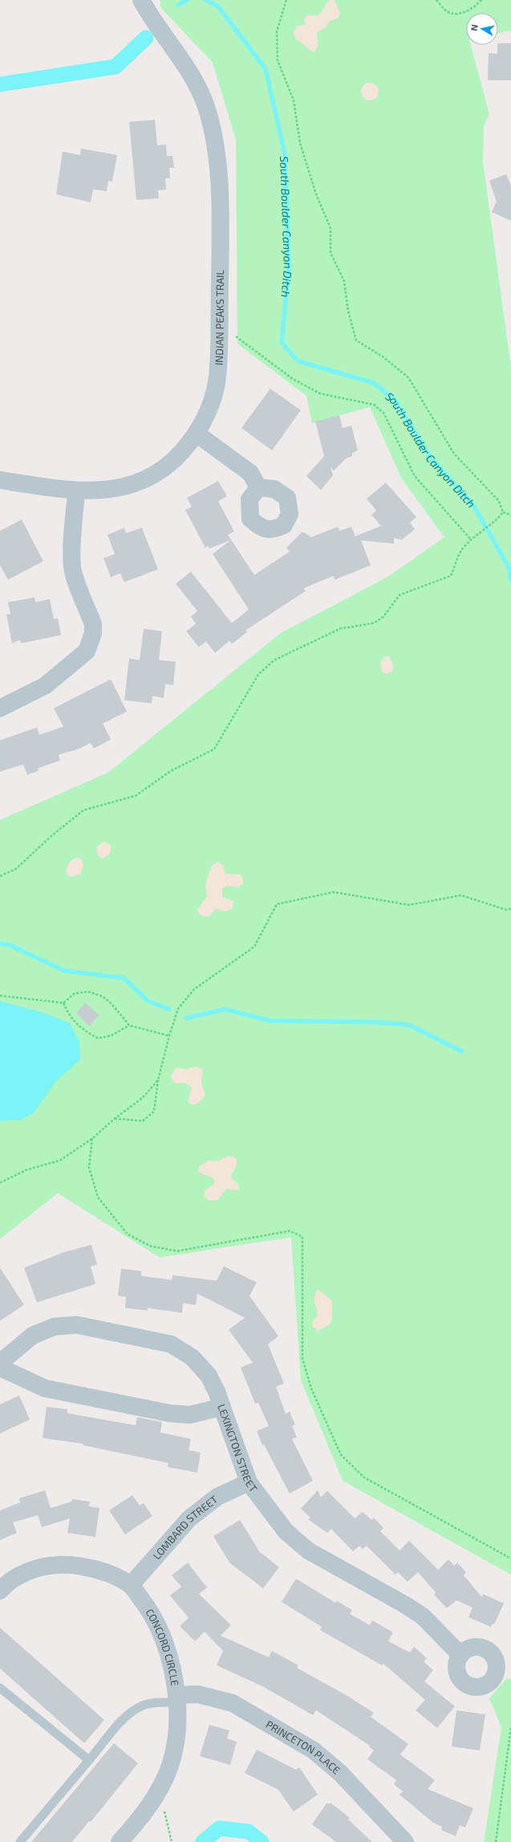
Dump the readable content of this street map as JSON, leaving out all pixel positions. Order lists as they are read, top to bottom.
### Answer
{
  "streets": {
    "street": [
      "INDIAN PEAKS TRAIL",
      "LEXINGTON STREET",
      "LOMBARD STREET",
      "CONCORD CIRCLE",
      "PRINCETON PLACE"
    ]
  },
  "crossings": [
    ["LEXINGTON STREET", "LOMBARD STREET"],
    ["LOMBARD STREET", "CONCORD CIRCLE"],
    ["CONCORD CIRCLE", "PRINCETON PLACE"]
  ],
  "water": ["South Boulder Canyon Ditch"],
  "north": "left"
}
